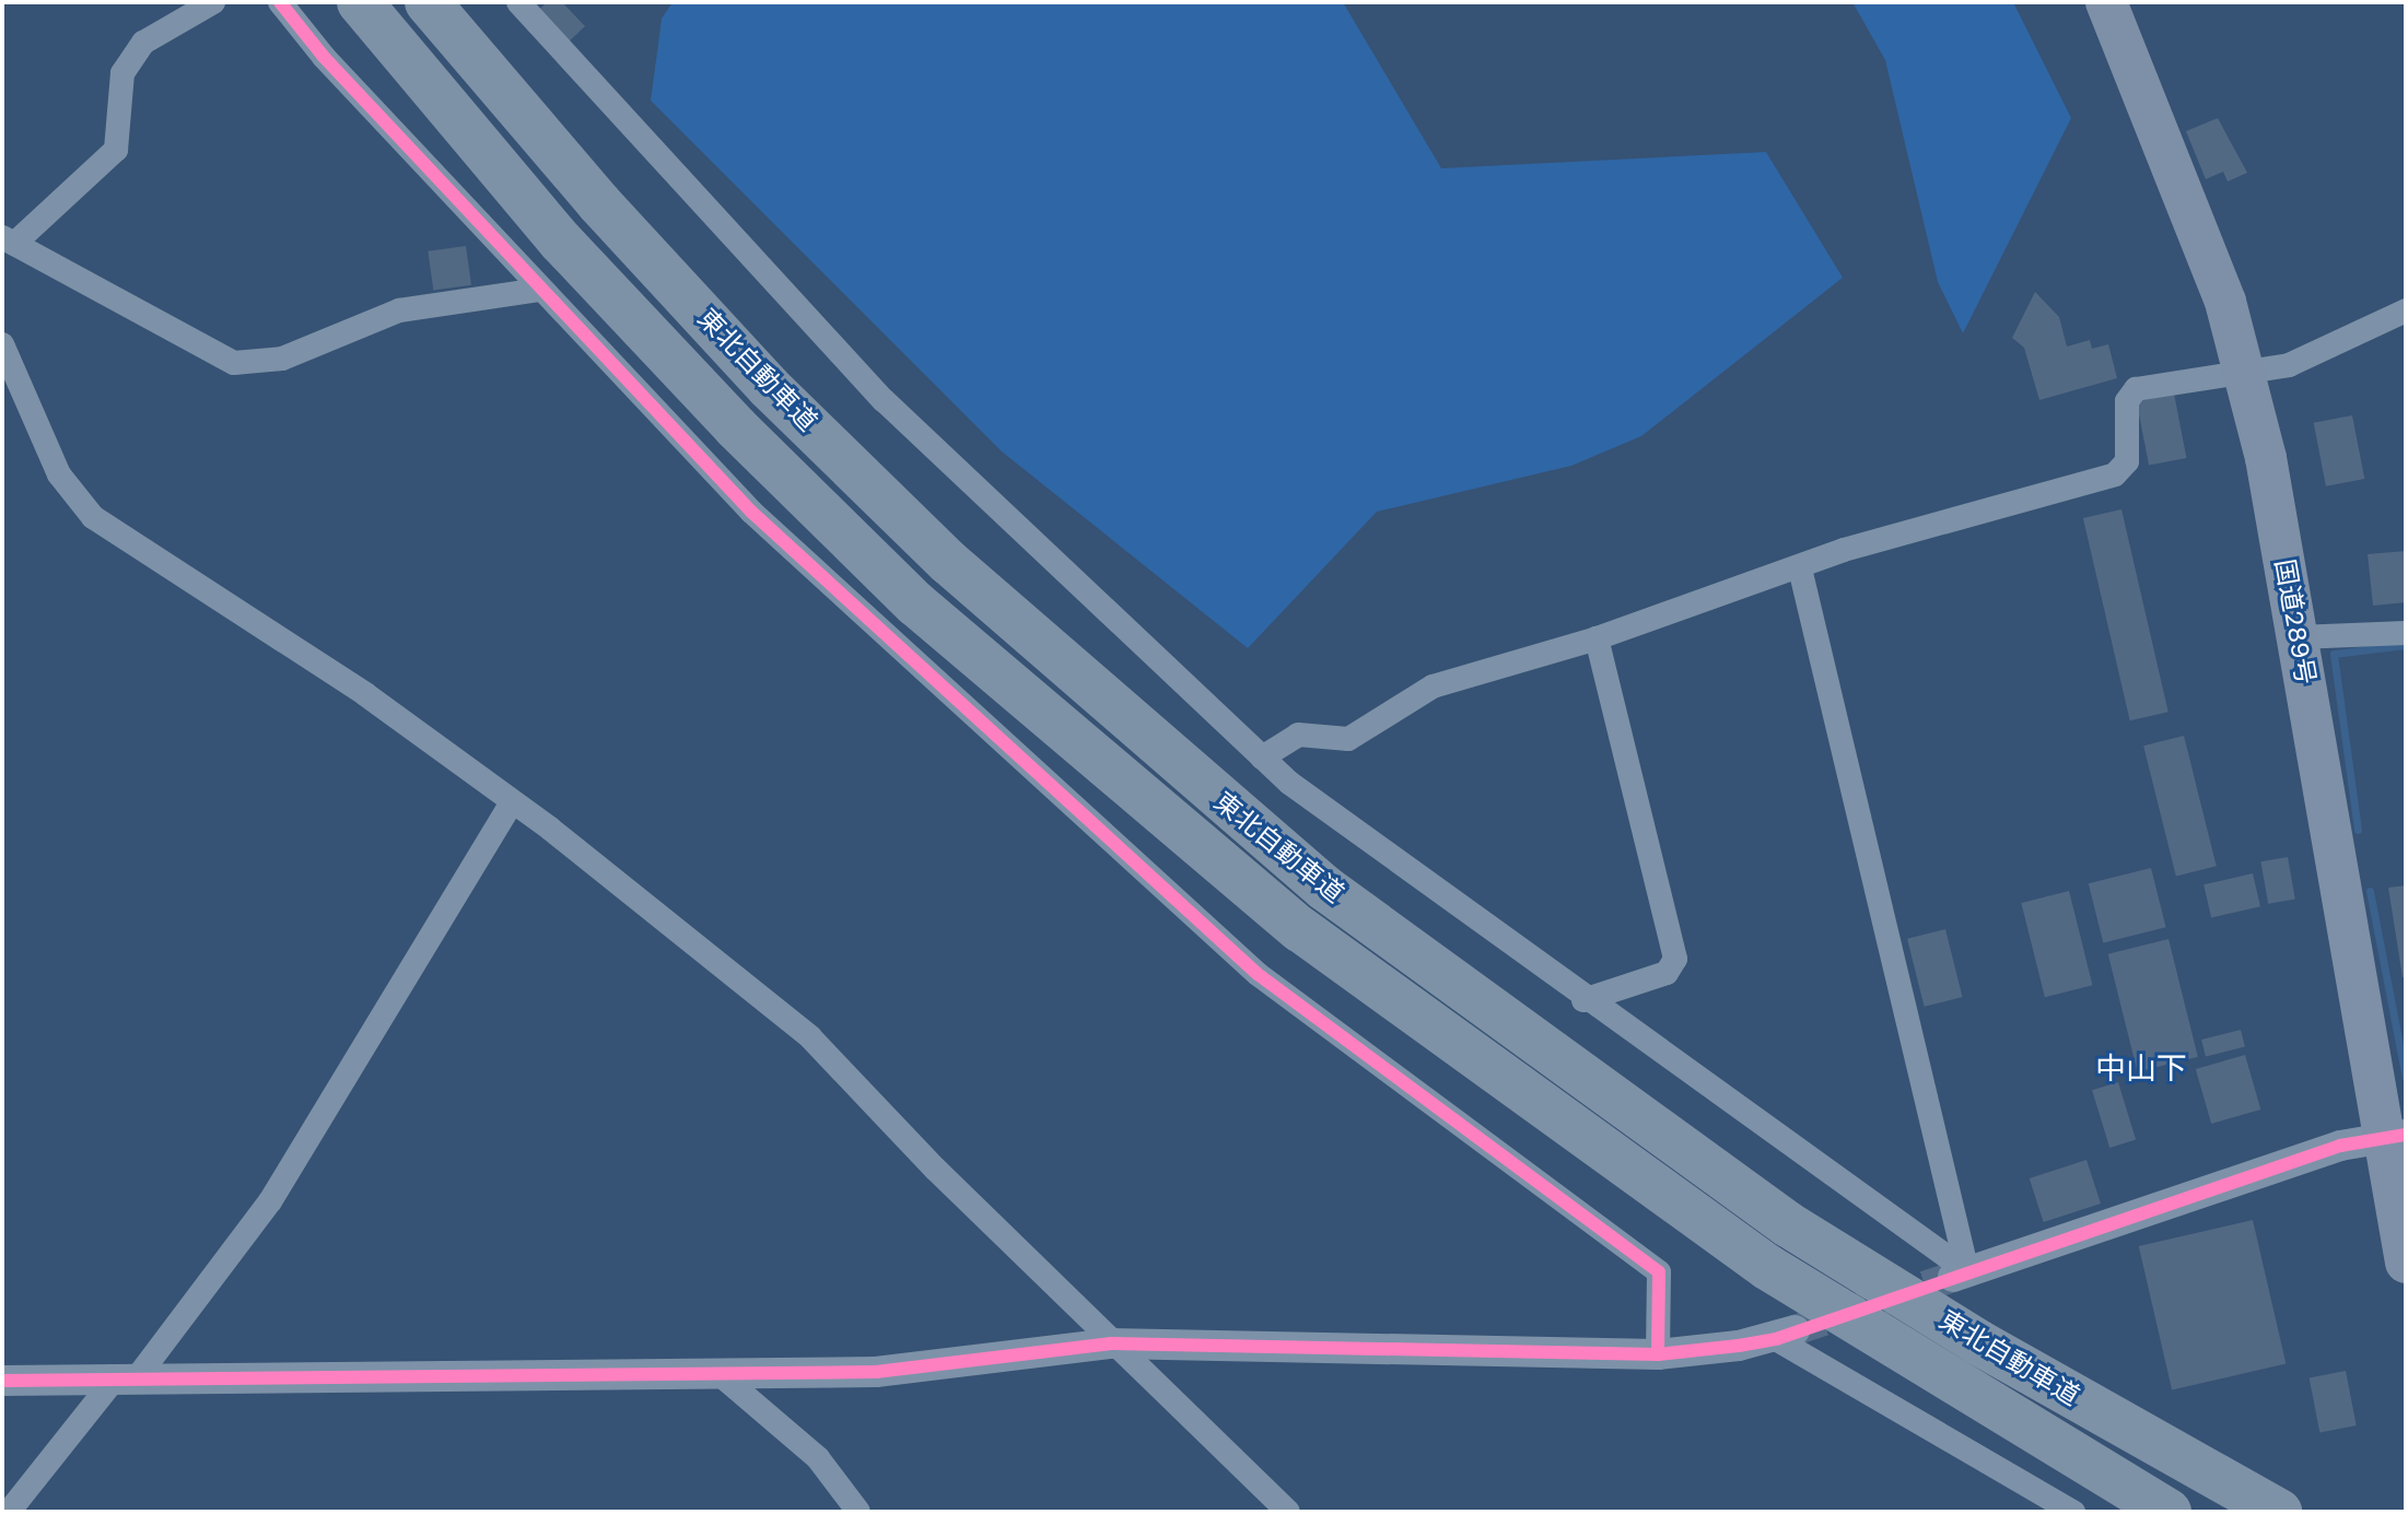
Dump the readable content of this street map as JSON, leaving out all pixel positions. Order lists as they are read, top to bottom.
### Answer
{
  "streets": {
    "highway": ["東北自動車道", "国道289号"]
  },
  "districts": ["中山下"]
}
